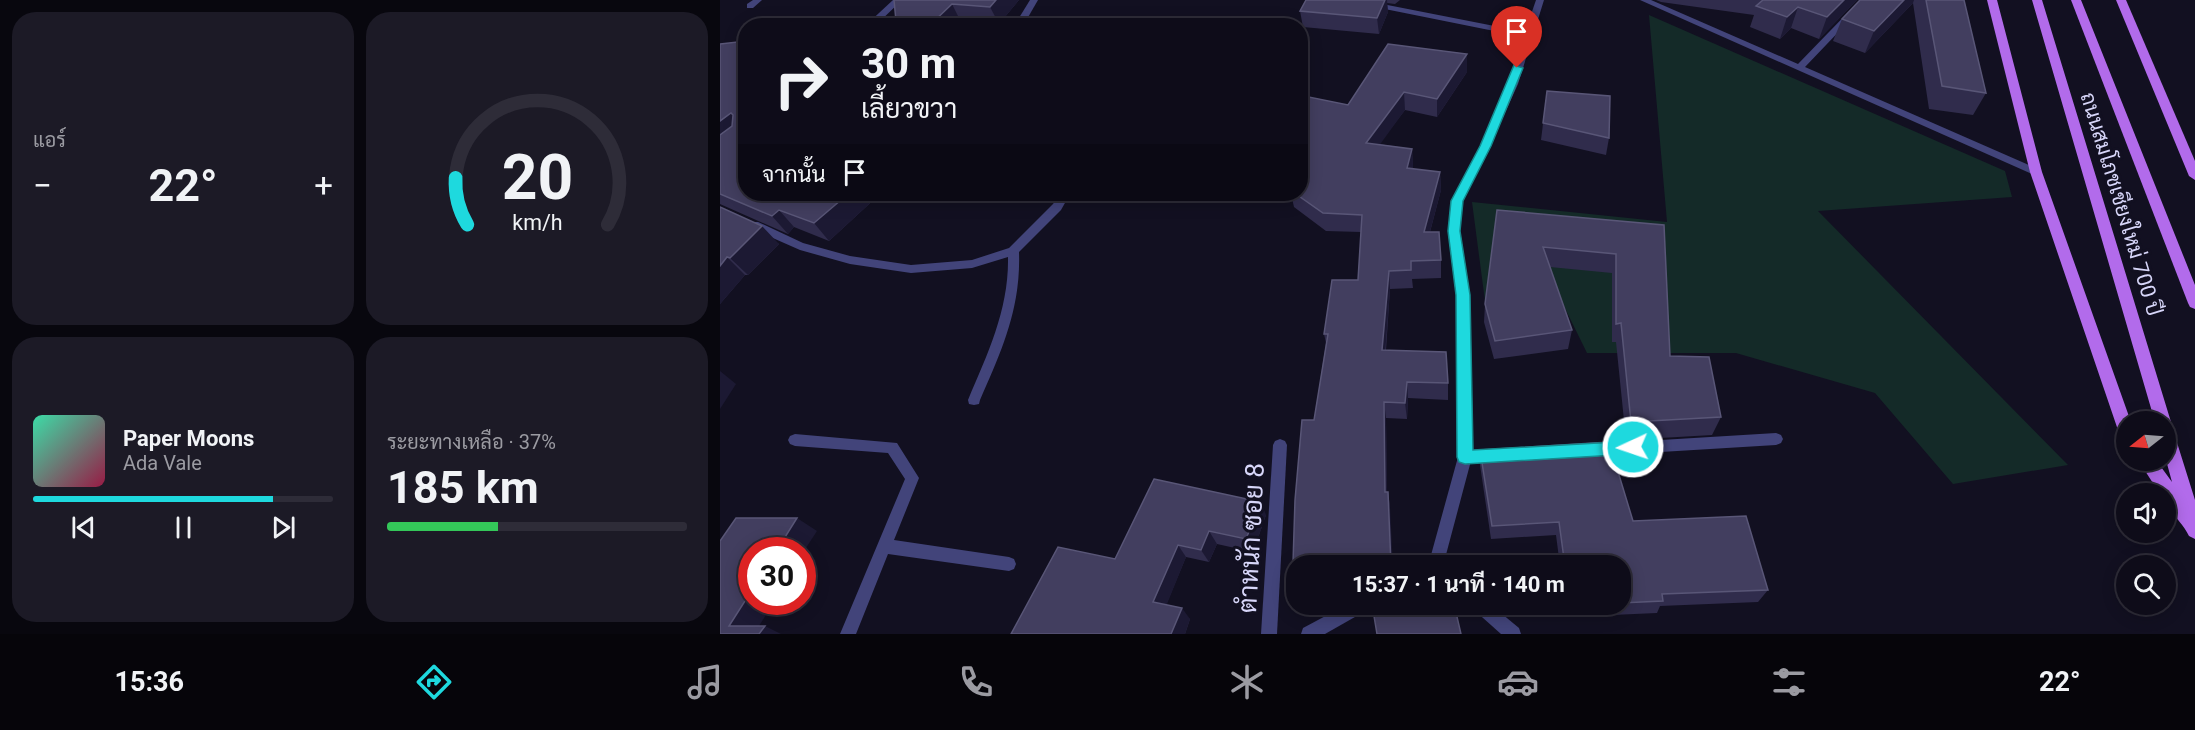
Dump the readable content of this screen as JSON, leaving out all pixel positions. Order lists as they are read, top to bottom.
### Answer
{
  "streets": {
    "main road": ["ถนนสมโภชเชียงใหม่ 700 ปี"],
    "street": ["ตำหนัก ซอย 8"]
  },
  "north": "left",
  "page": {
    "tile": [
      "แอร์",
      ["ระยะทางเหลือ · 37%", "185 km"]
    ],
    "turn": ["30 m", "เลี้ยวขวา"],
    "then": "จากนั้น",
    "heat": ["−", "22°", "+"],
    "song": ["Paper Moons", "Ada Vale"],
    "limit": "30",
    "trip": "15:37 · 1 นาที · 140 m",
    "tabs": ["15:36", "22°"],
    "gauge": ["20", "km/h"]
  }
}
